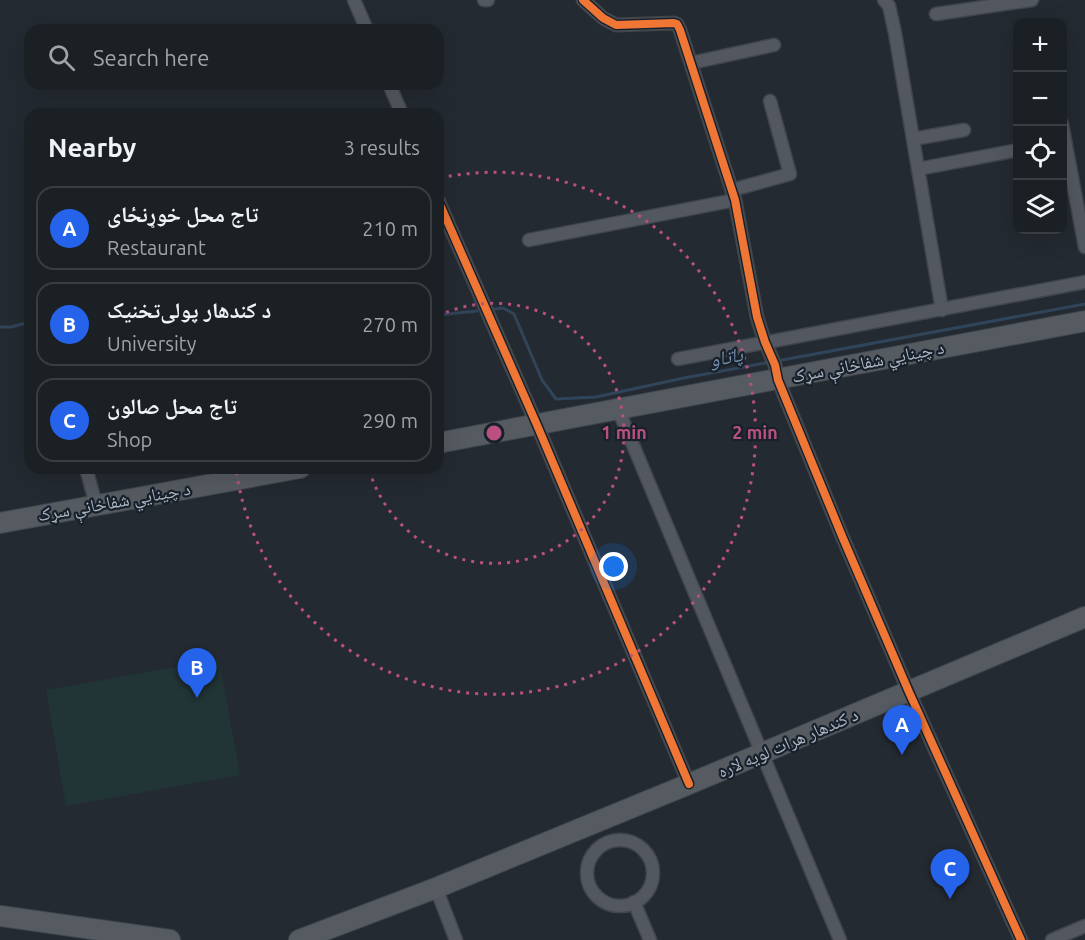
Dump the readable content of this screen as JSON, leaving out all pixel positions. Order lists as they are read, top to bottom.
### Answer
{
  "streets": {
    "main road": ["د چينايي شفاخانې سړک", "د کندهار هرات لویه لاره"]
  },
  "water": ["پاتاو"],
  "page": {
    "map_buttons": ["+", "−"],
    "search": "Search here",
    "heading": ["Nearby", "3 results"],
    "list": [
      {
        "mark": "A",
        "name": "تاج محل خوړنځای",
        "note": "Restaurant",
        "value": "210 m"
      },
      {
        "mark": "B",
        "name": "د کندهار پولی‌تخنیک",
        "note": "University",
        "value": "270 m"
      },
      {
        "mark": "C",
        "name": "تاج محل صالون",
        "note": "Shop",
        "value": "290 m"
      }
    ],
    "pins": ["B", "A", "C"]
  },
  "rings": ["1 min", "2 min"]
}
